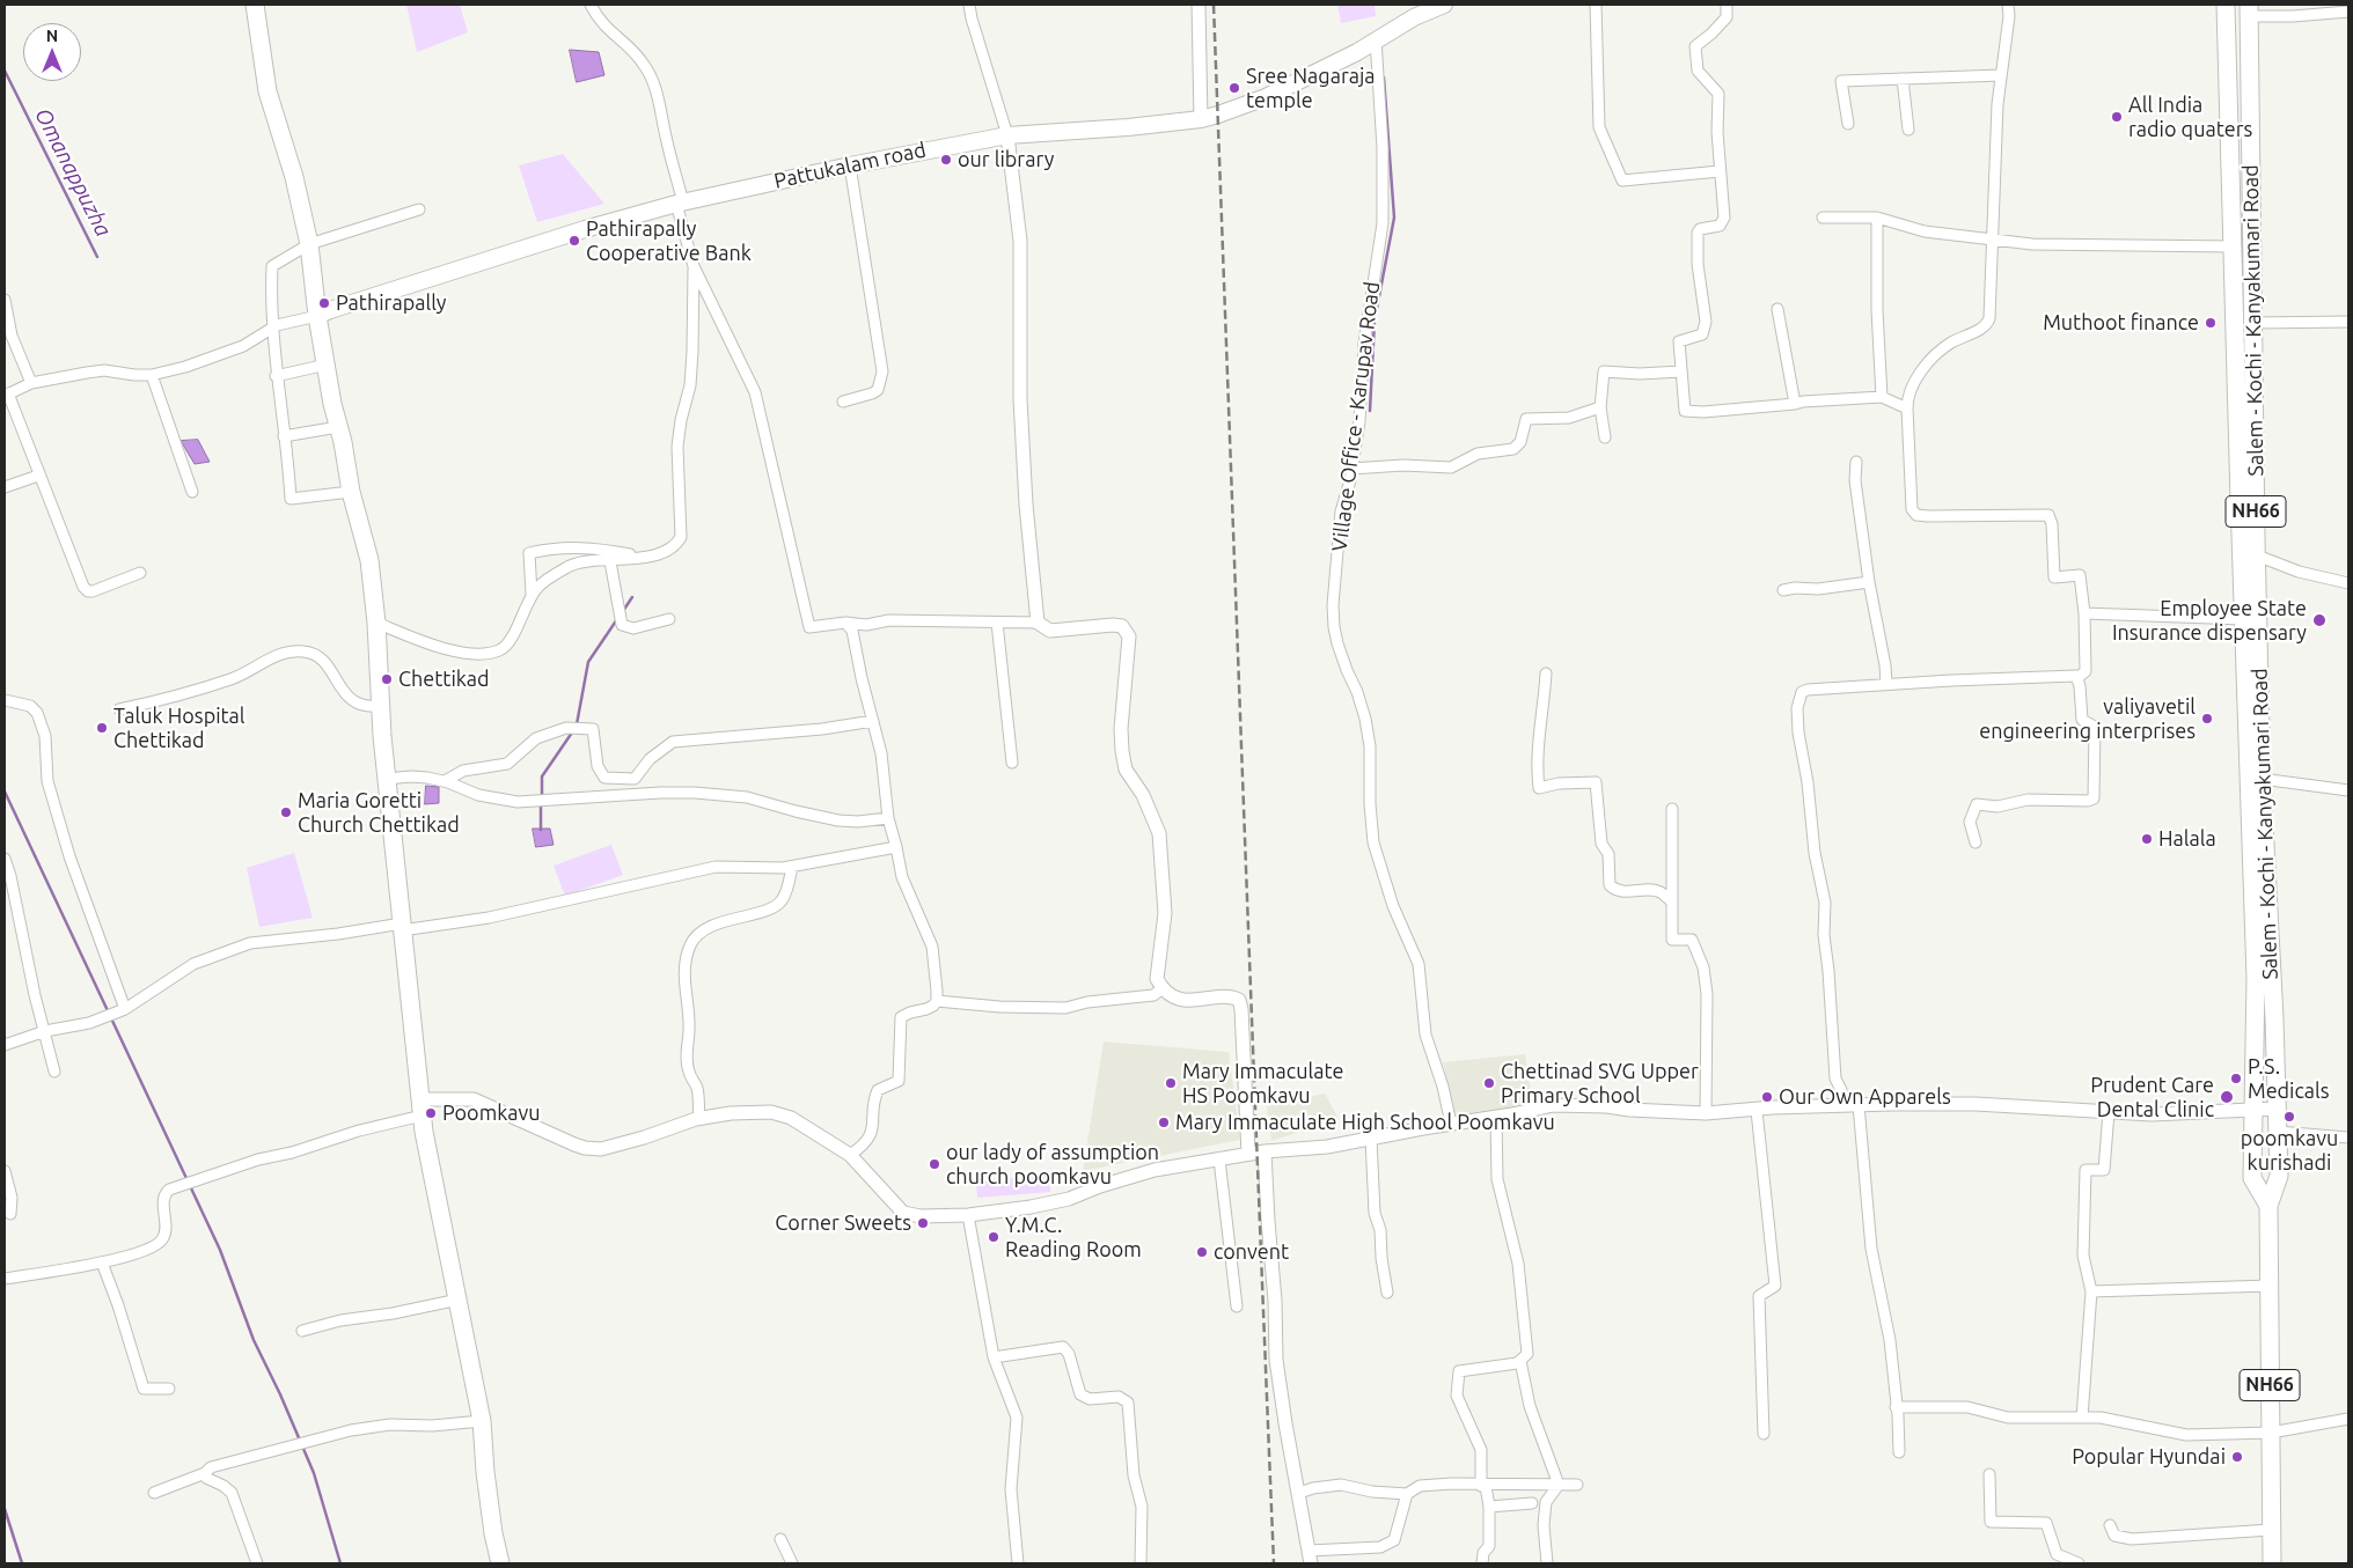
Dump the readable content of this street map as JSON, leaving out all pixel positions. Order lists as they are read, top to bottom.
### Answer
{
  "streets": {
    "main road": ["Pattukalam road", "Salem - Kochi - Kanyakumari Road", "NH66"],
    "street": ["Village Office - Karupav Road"]
  },
  "crossings": [
    ["Pattukalam road", "Village Office - Karupav Road"],
    ["Salem - Kochi - Kanyakumari Road", "NH66"]
  ],
  "water": ["Omanappuzha"],
  "places": [
    "Sree Nagaraja temple",
    "All India radio quaters",
    "our library",
    "Pathirapally Cooperative Bank",
    "Pathirapally",
    "Muthoot finance",
    "Employee State Insurance dispensary",
    "Chettikad",
    "valiyavetil engineering interprises",
    "Taluk Hospital Chettikad",
    "Maria Goretti Church Chettikad",
    "Halala",
    "P.S. Medicals",
    "Mary Immaculate HS Poomkavu",
    "Chettinad SVG Upper Primary School",
    "Our Own Apparels",
    "Prudent Care Dental Clinic",
    "Poomkavu",
    "poomkavu kurishadi",
    "Mary Immaculate High School Poomkavu",
    "our lady of assumption church poomkavu",
    "Corner Sweets",
    "Y.M.C. Reading Room",
    "convent",
    "Popular Hyundai"
  ],
  "north": "top"
}
